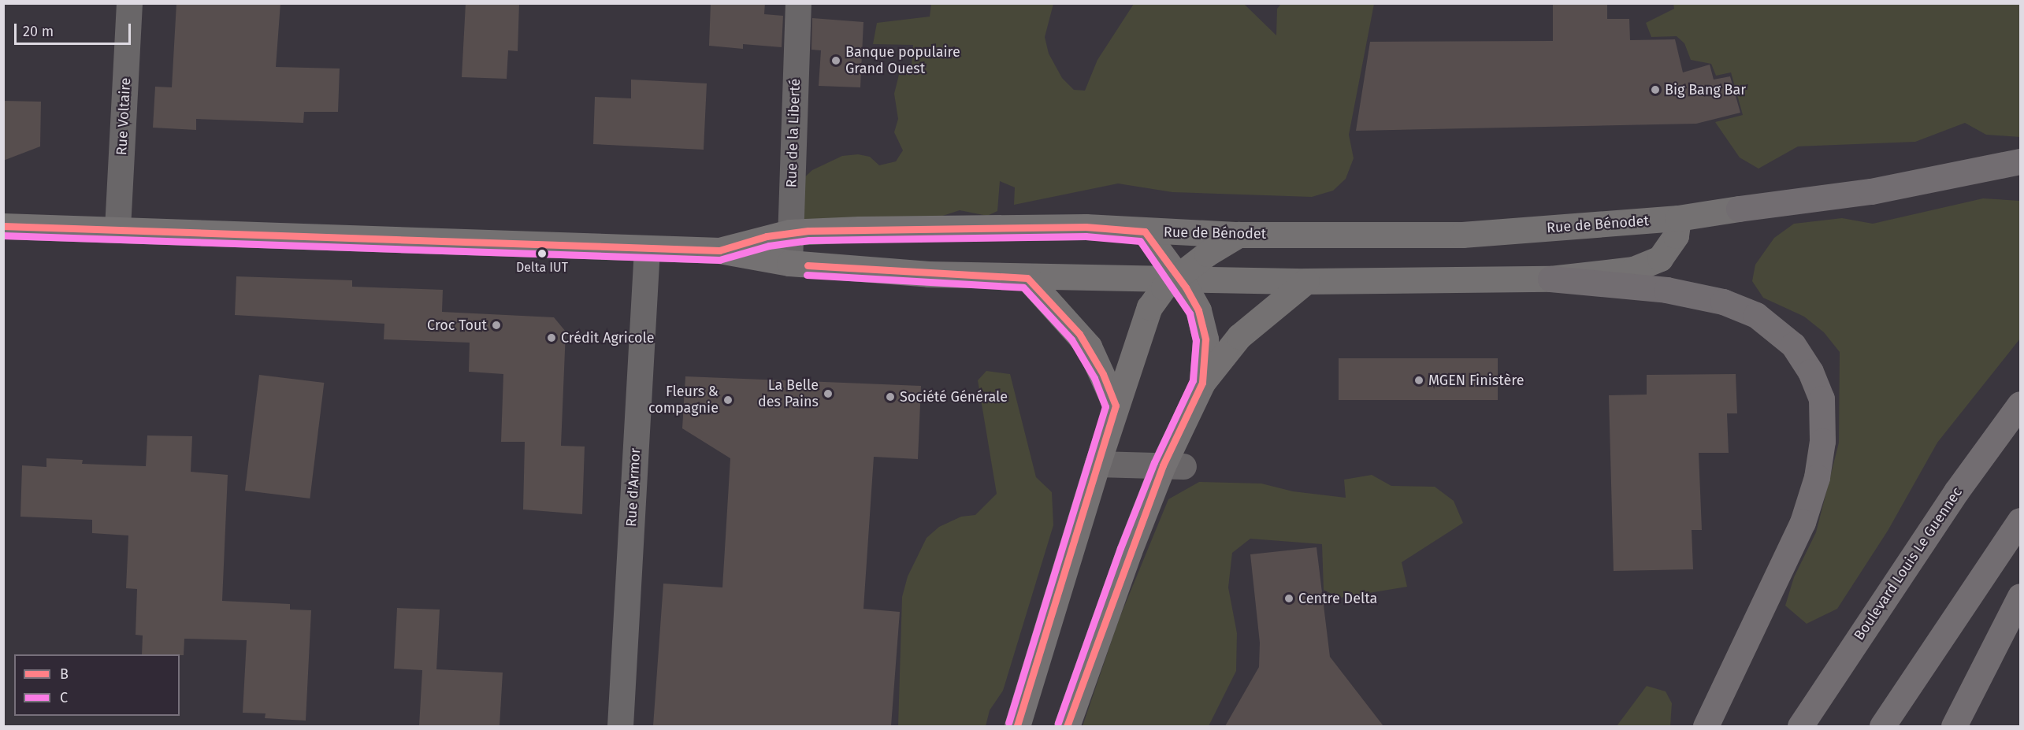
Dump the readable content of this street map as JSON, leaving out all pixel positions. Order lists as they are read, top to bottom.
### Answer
{
  "streets": {
    "main road": ["Boulevard Louis Le Guennec"],
    "street": [
      "Rue Voltaire",
      "Rue de la Liberté",
      "Rue de Bénodet",
      "Rue d'Armor"
    ]
  },
  "crossings": [
    ["Rue Voltaire", "Rue de Bénodet"],
    ["Rue de la Liberté", "Rue de Bénodet"],
    ["Rue de Bénodet", "Rue d'Armor"]
  ],
  "places": [
    "Banque populaire Grand Ouest",
    "Big Bang Bar",
    "Delta IUT",
    "Croc Tout",
    "Crédit Agricole",
    "MGEN Finistère",
    "La Belle des Pains",
    "Société Générale",
    "Fleurs & compagnie",
    "Centre Delta"
  ],
  "lines": ["transit line B", "transit line C"],
  "legend": ["B", "C"],
  "scale_bar": "20 m"
}
